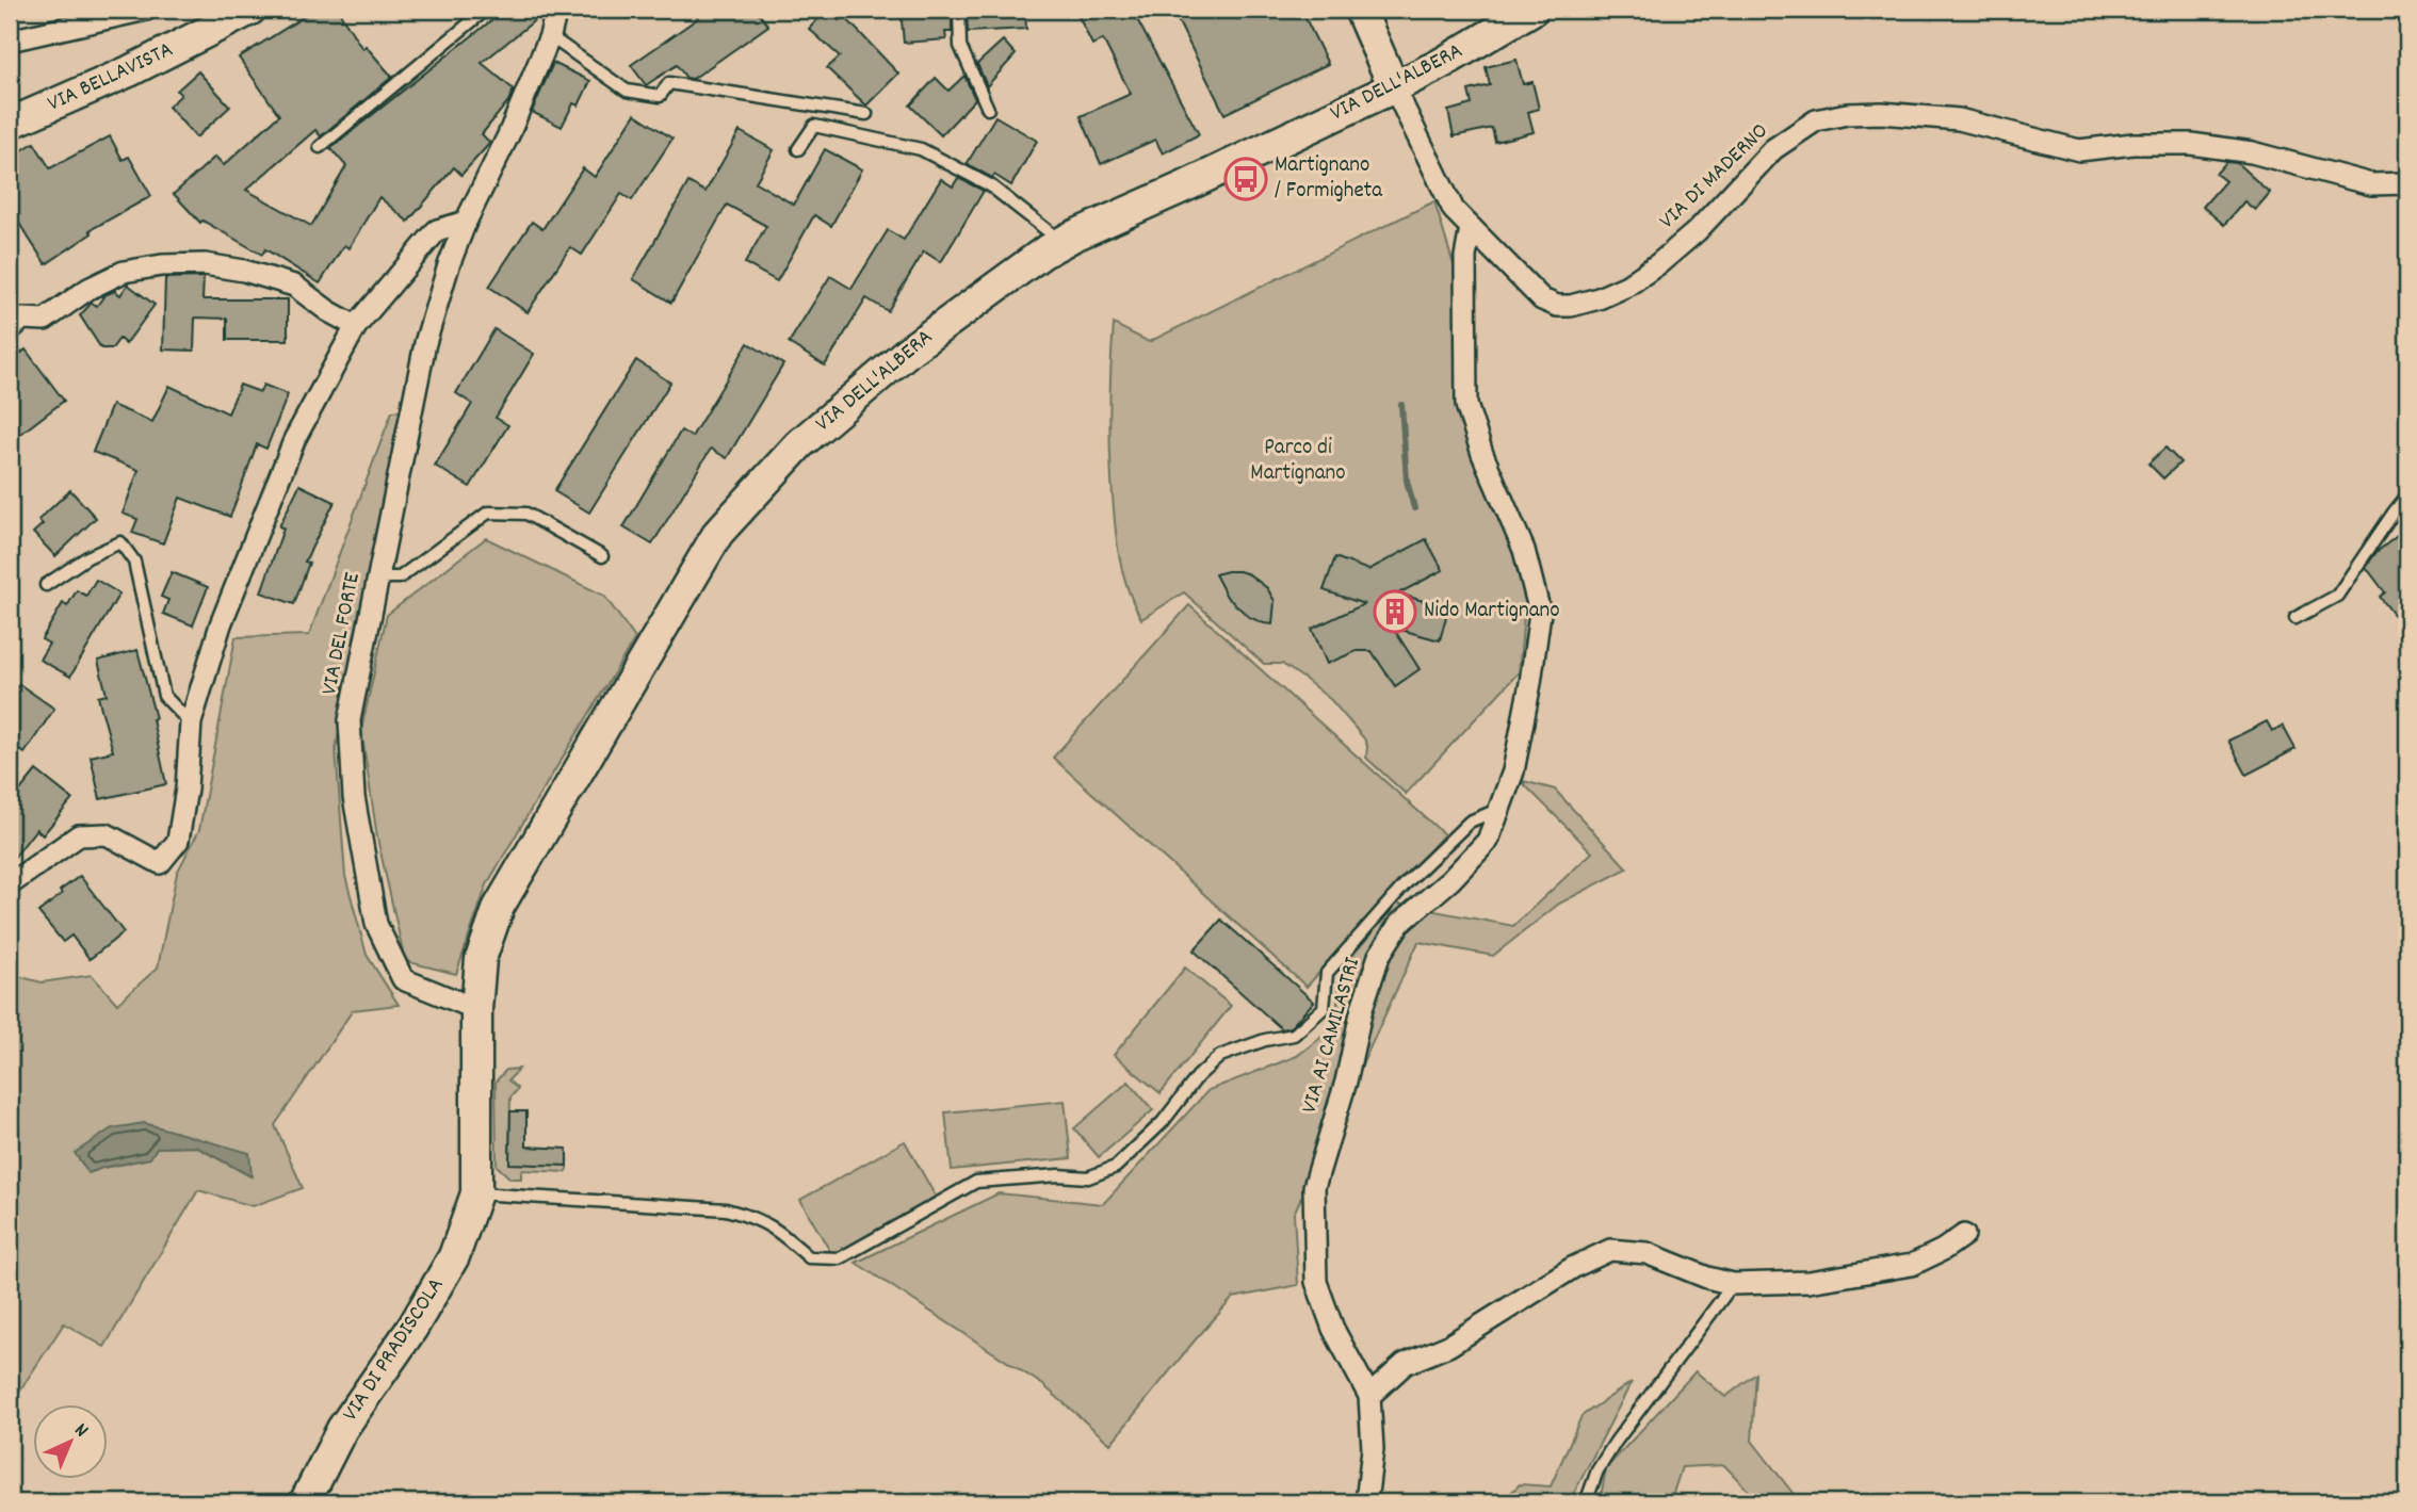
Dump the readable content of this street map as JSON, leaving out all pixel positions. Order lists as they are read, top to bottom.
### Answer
{
  "streets": {
    "street": [
      "VIA BELLAVISTA",
      "VIA DELL'ALBERA",
      "VIA DI MADERNO",
      "VIA DEL FORTE",
      "VIA AI CAMILASTRI",
      "VIA DI PRADISCOLA"
    ]
  },
  "crossings": [
    ["VIA DELL'ALBERA", "VIA DI MADERNO"],
    ["VIA DELL'ALBERA", "VIA DEL FORTE"],
    ["VIA DELL'ALBERA", "VIA DI PRADISCOLA"],
    ["VIA DI MADERNO", "VIA AI CAMILASTRI"],
    ["VIA DEL FORTE", "VIA DI PRADISCOLA"]
  ],
  "parks": ["Parco di Martignano"],
  "places": {
    "bus stop": ["Martignano / Formigheta"],
    "building": ["Nido Martignano"]
  },
  "north": "top right"
}
